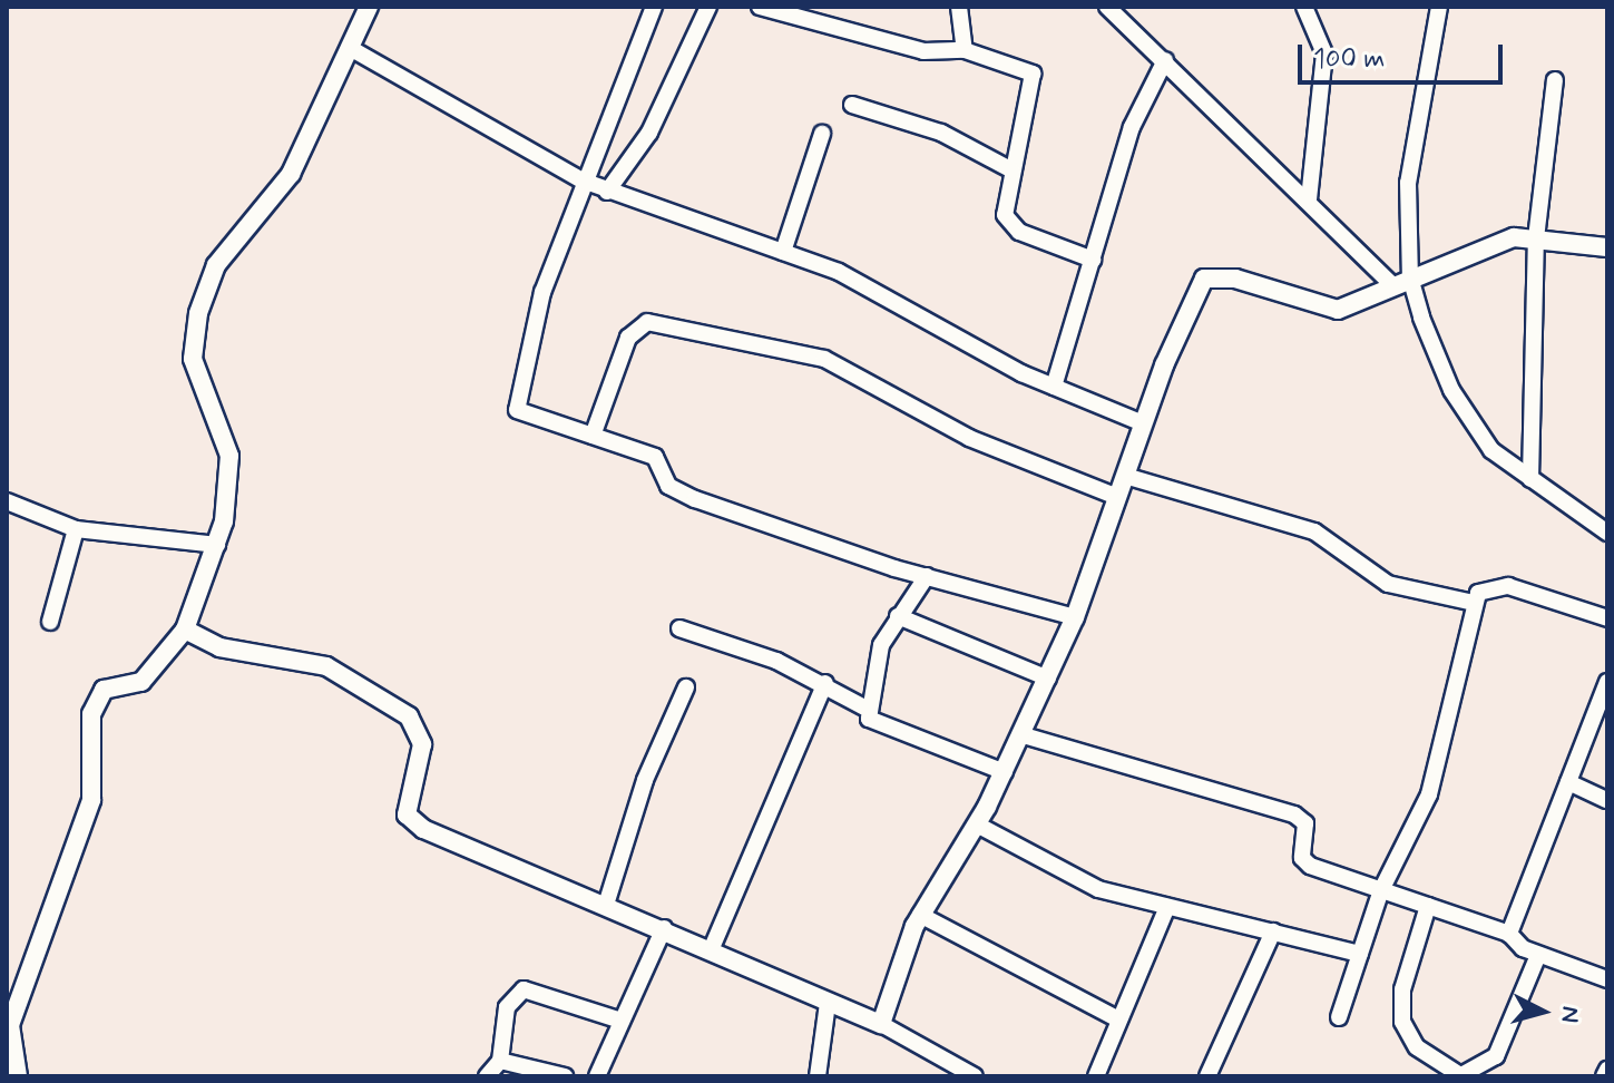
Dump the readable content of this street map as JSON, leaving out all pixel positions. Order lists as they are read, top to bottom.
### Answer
{
  "scale_bar": "100 m",
  "north": "right"
}
